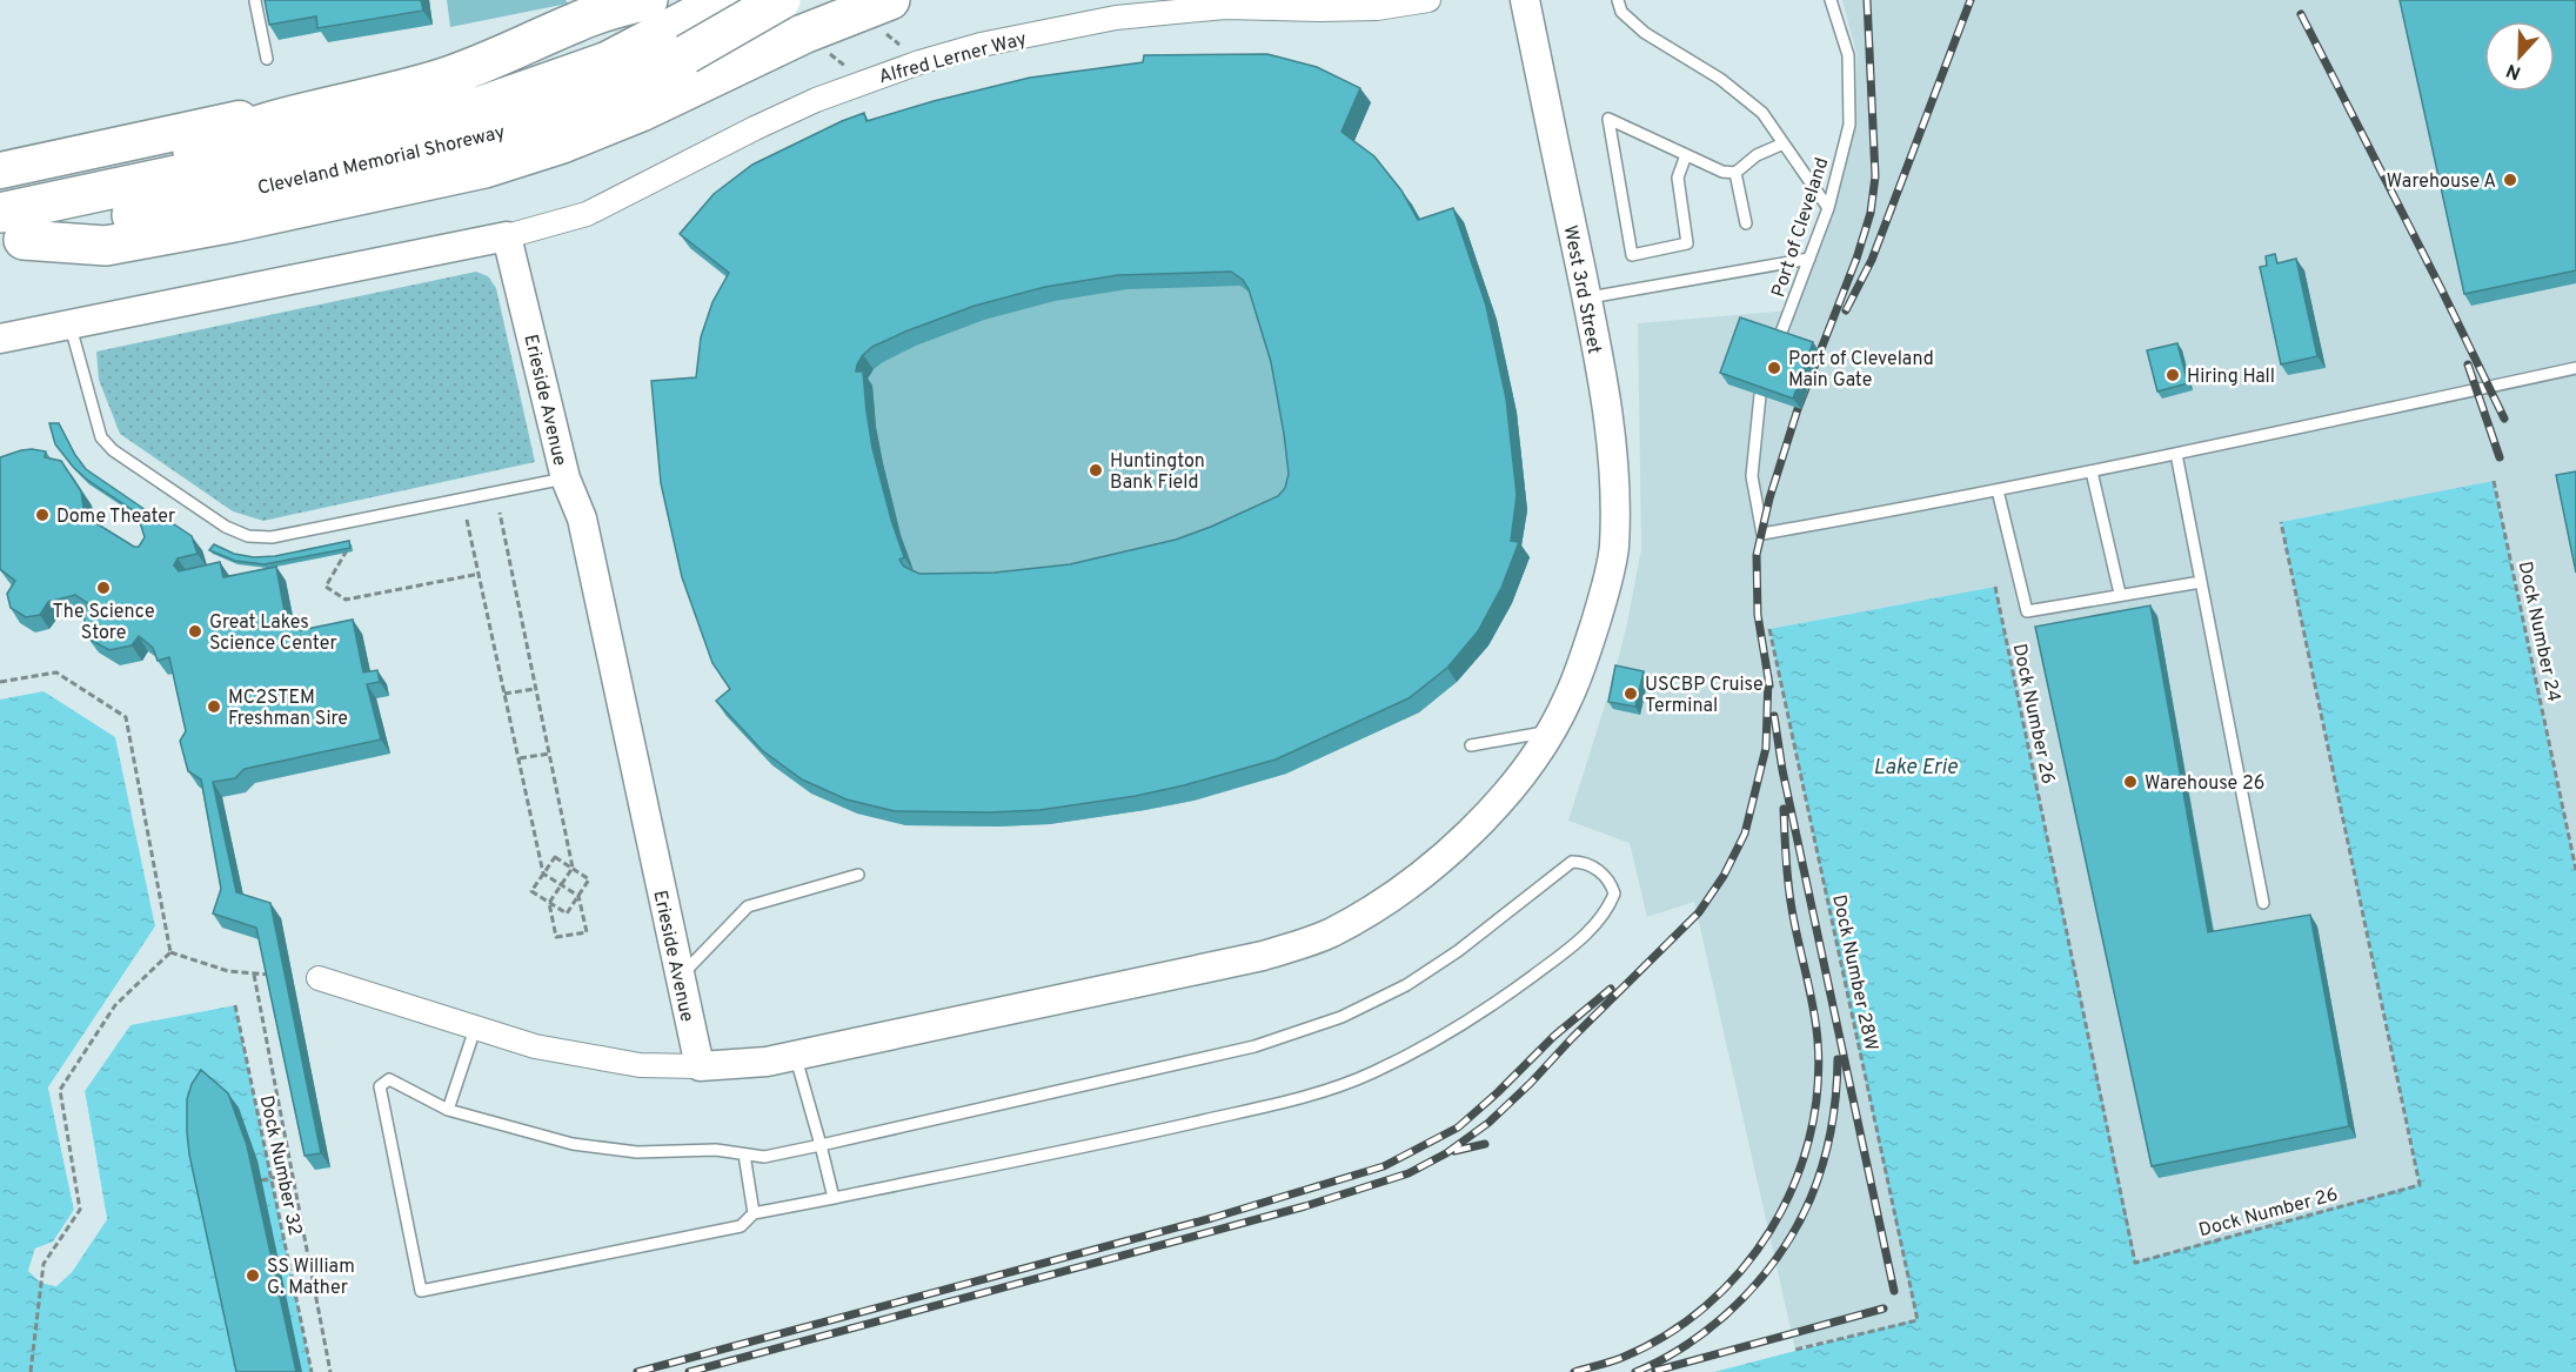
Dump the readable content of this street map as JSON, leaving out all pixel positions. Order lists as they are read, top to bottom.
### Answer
{
  "streets": {
    "highway": ["Cleveland Memorial Shoreway"],
    "street": ["Alfred Lerner Way", "West 3rd Street", "Erieside Avenue"],
    "lane": ["Port of Cleveland"],
    "path": [
      "Dock Number 24",
      "Dock Number 26",
      "Dock Number 28W",
      "Dock Number 32"
    ]
  },
  "crossings": [
    ["Alfred Lerner Way", "Erieside Avenue"]
  ],
  "water": ["Lake Erie"],
  "places": [
    "Warehouse A",
    "Port of Cleveland Main Gate",
    "Hiring Hall",
    "Huntington Bank Field",
    "Dome Theater",
    "The Science Store",
    "Great Lakes Science Center",
    "USCBP Cruise Terminal",
    "MC2STEM Freshman Sire",
    "Warehouse 26",
    "SS William G. Mather"
  ],
  "north": "bottom"
}
